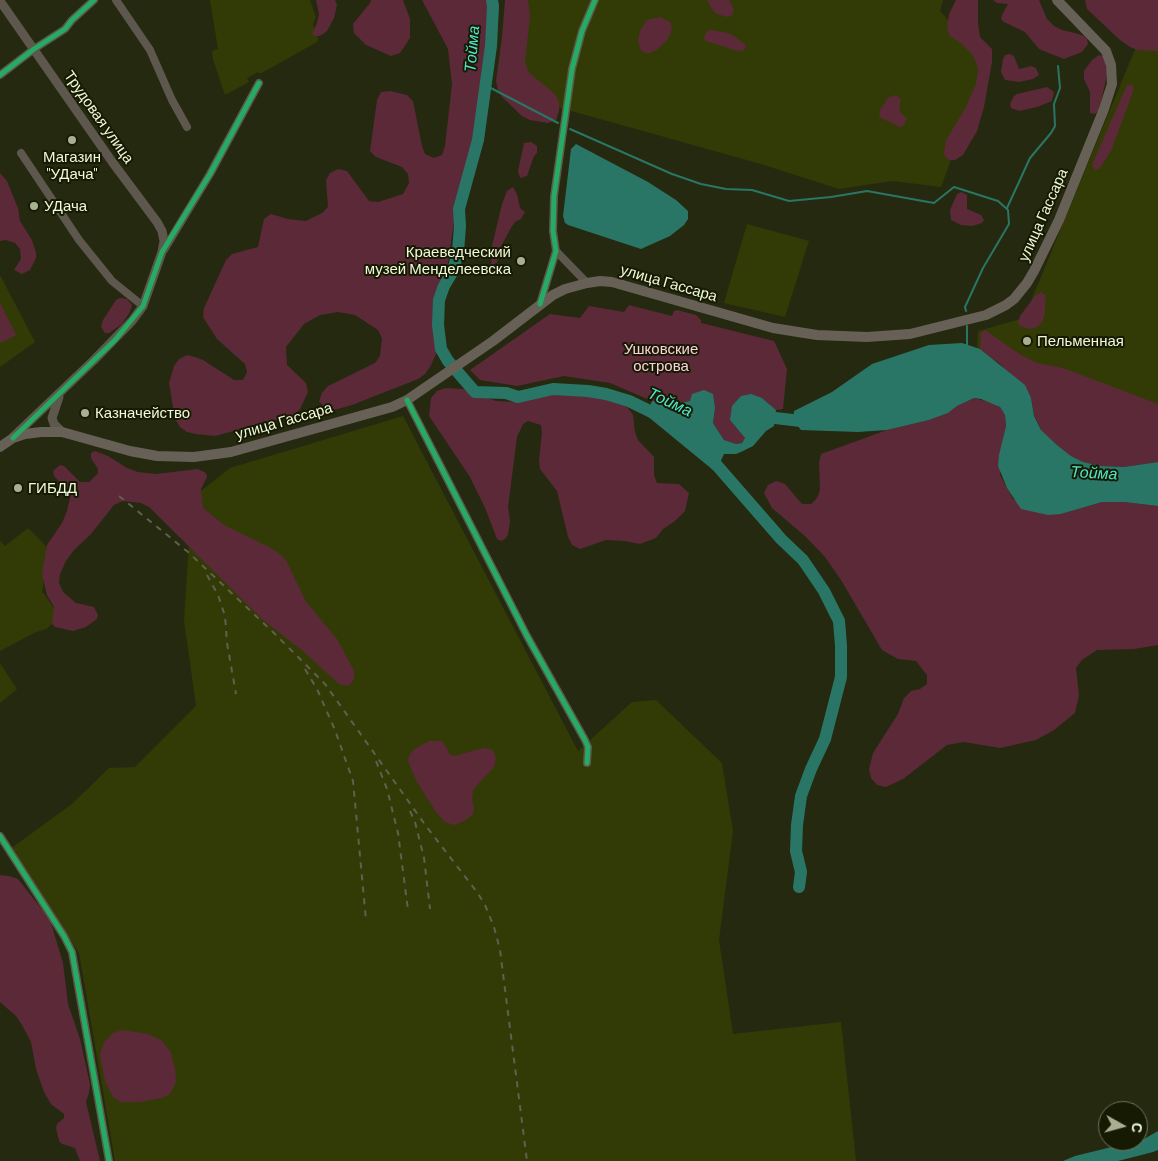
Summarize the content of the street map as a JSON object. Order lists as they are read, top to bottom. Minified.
{"streets":{"main road":["улица Гассара"],"street":["Трудовая улица"]},"water":["Тойма"],"parks":["Ушковские острова"],"places":["Магазин \"УДача\"","УДача","Краеведческий музей Менделеевска","Пельменная","Казначейство","ГИБДД"],"north":"right"}
